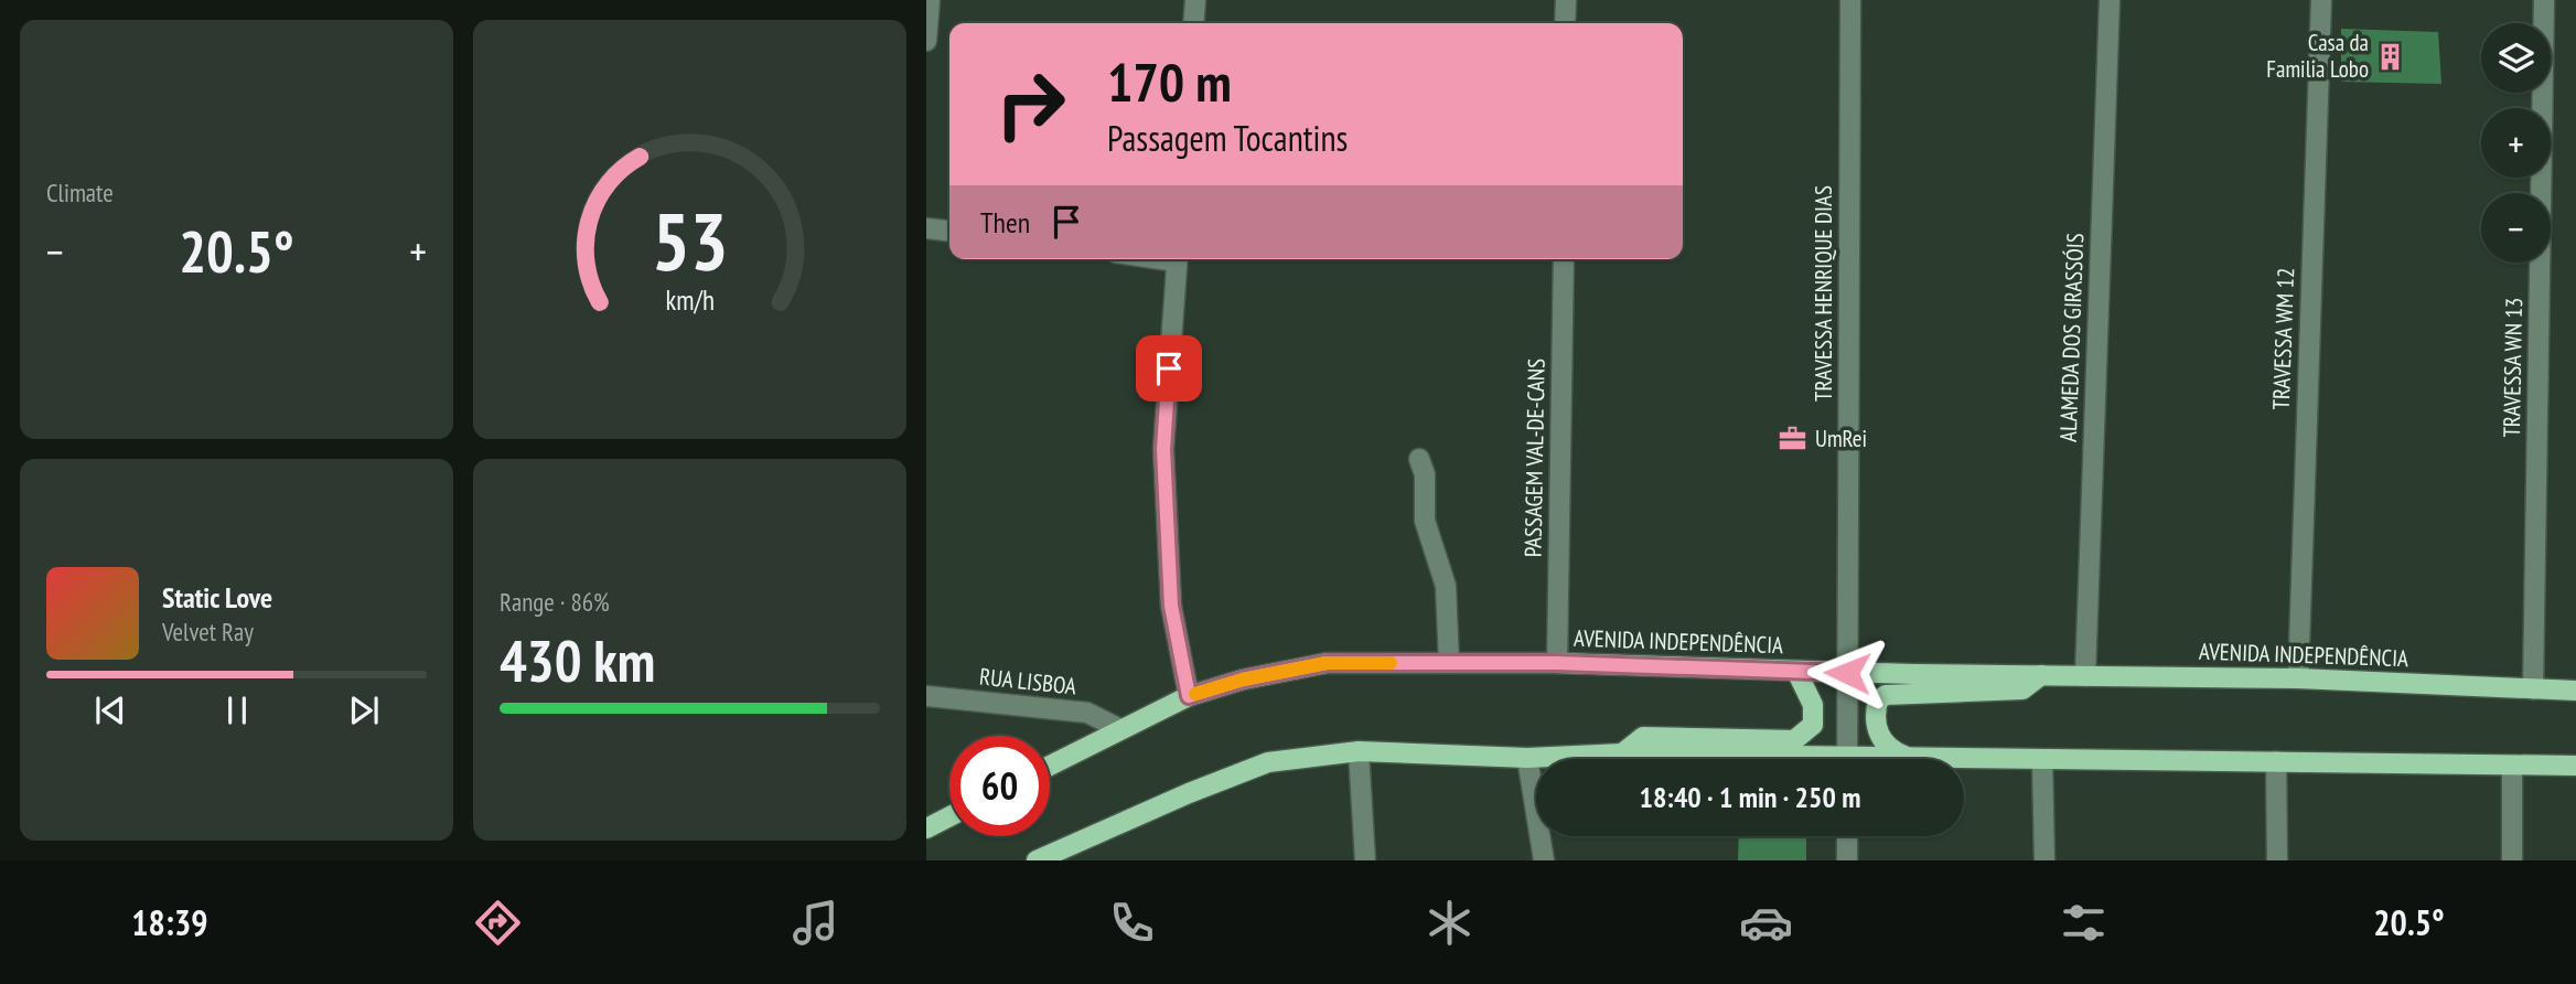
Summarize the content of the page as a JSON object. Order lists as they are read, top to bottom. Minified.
{"streets":{"main road":["AVENIDA INDEPENDÊNCIA"],"street":["TRAVESSA HENRIQUE DIAS","ALAMEDA DOS GIRASSÓIS","TRAVESSA WM 12","TRAVESSA WN 13","PASSAGEM VAL-DE-CANS","RUA LISBOA"]},"crossings":[["TRAVESSA HENRIQUE DIAS","AVENIDA INDEPENDÊNCIA"],["ALAMEDA DOS GIRASSÓIS","AVENIDA INDEPENDÊNCIA"],["TRAVESSA WM 12","AVENIDA INDEPENDÊNCIA"],["TRAVESSA WN 13","AVENIDA INDEPENDÊNCIA"],["PASSAGEM VAL-DE-CANS","AVENIDA INDEPENDÊNCIA"],["AVENIDA INDEPENDÊNCIA","RUA LISBOA"]],"places":{"building":["Casa da Familia Lobo"],"office":["UmRei"]},"page":{"tile":["Climate",["Range · 86%","430 km"]],"map_buttons":["+","−"],"turn":["170 m","Passagem Tocantins"],"then":"Then","heat":["−","20.5°","+"],"song":["Static Love","Velvet Ray"],"limit":"60","trip":"18:40 · 1 min · 250 m","tabs":["18:39","20.5°"],"gauge":["53","km/h"]}}
